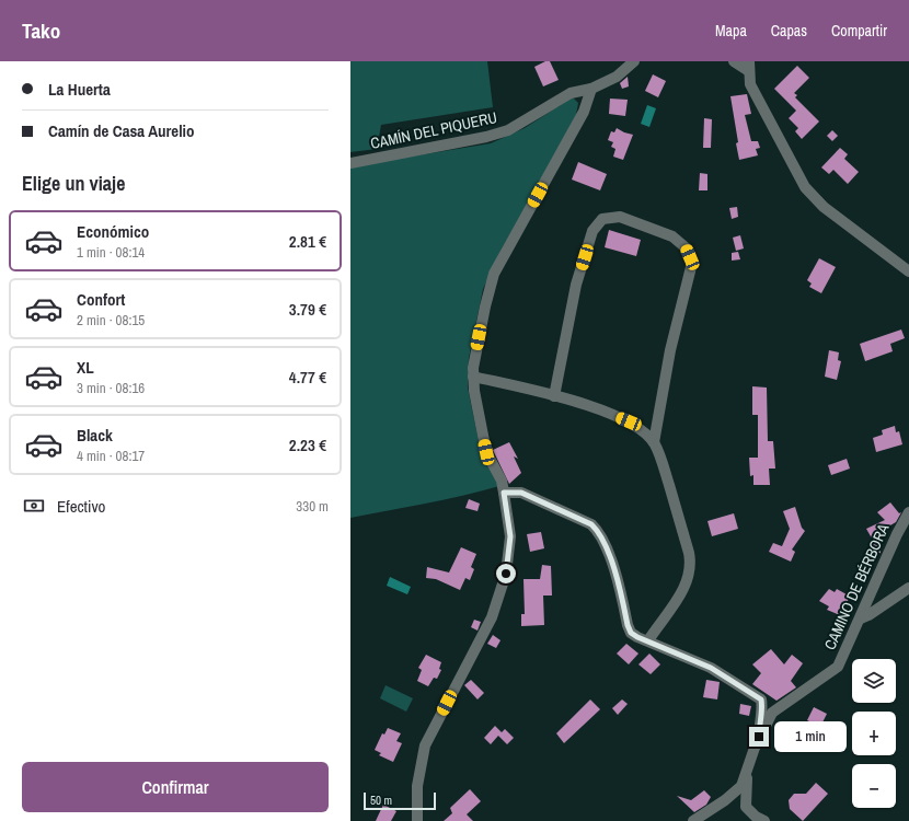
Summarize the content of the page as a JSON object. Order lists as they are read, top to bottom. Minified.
{"streets":{"street":["CAMÍN DEL PIQUERU","CAMINO DE BÉRBORA"]},"scale_bar":"50 m","page":{"header":"Tako","nav":["Mapa","Capas","Compartir"],"banner":["La Huerta","Camín de Casa Aurelio"],"heading":"Elige un viaje","list":[{"name":"Económico","note":"1 min · 08:14","value":"2.81 €"},{"name":"Confort","note":"2 min · 08:15","value":"3.79 €"},{"name":"XL","note":"3 min · 08:16","value":"4.77 €"},{"name":"Black","note":"4 min · 08:17","value":"2.23 €"}],"pay":["Efectivo","330 m"],"map_buttons":["+","−"],"bubble":"1 min","buttons":"Confirmar","scale":"50 m"}}
